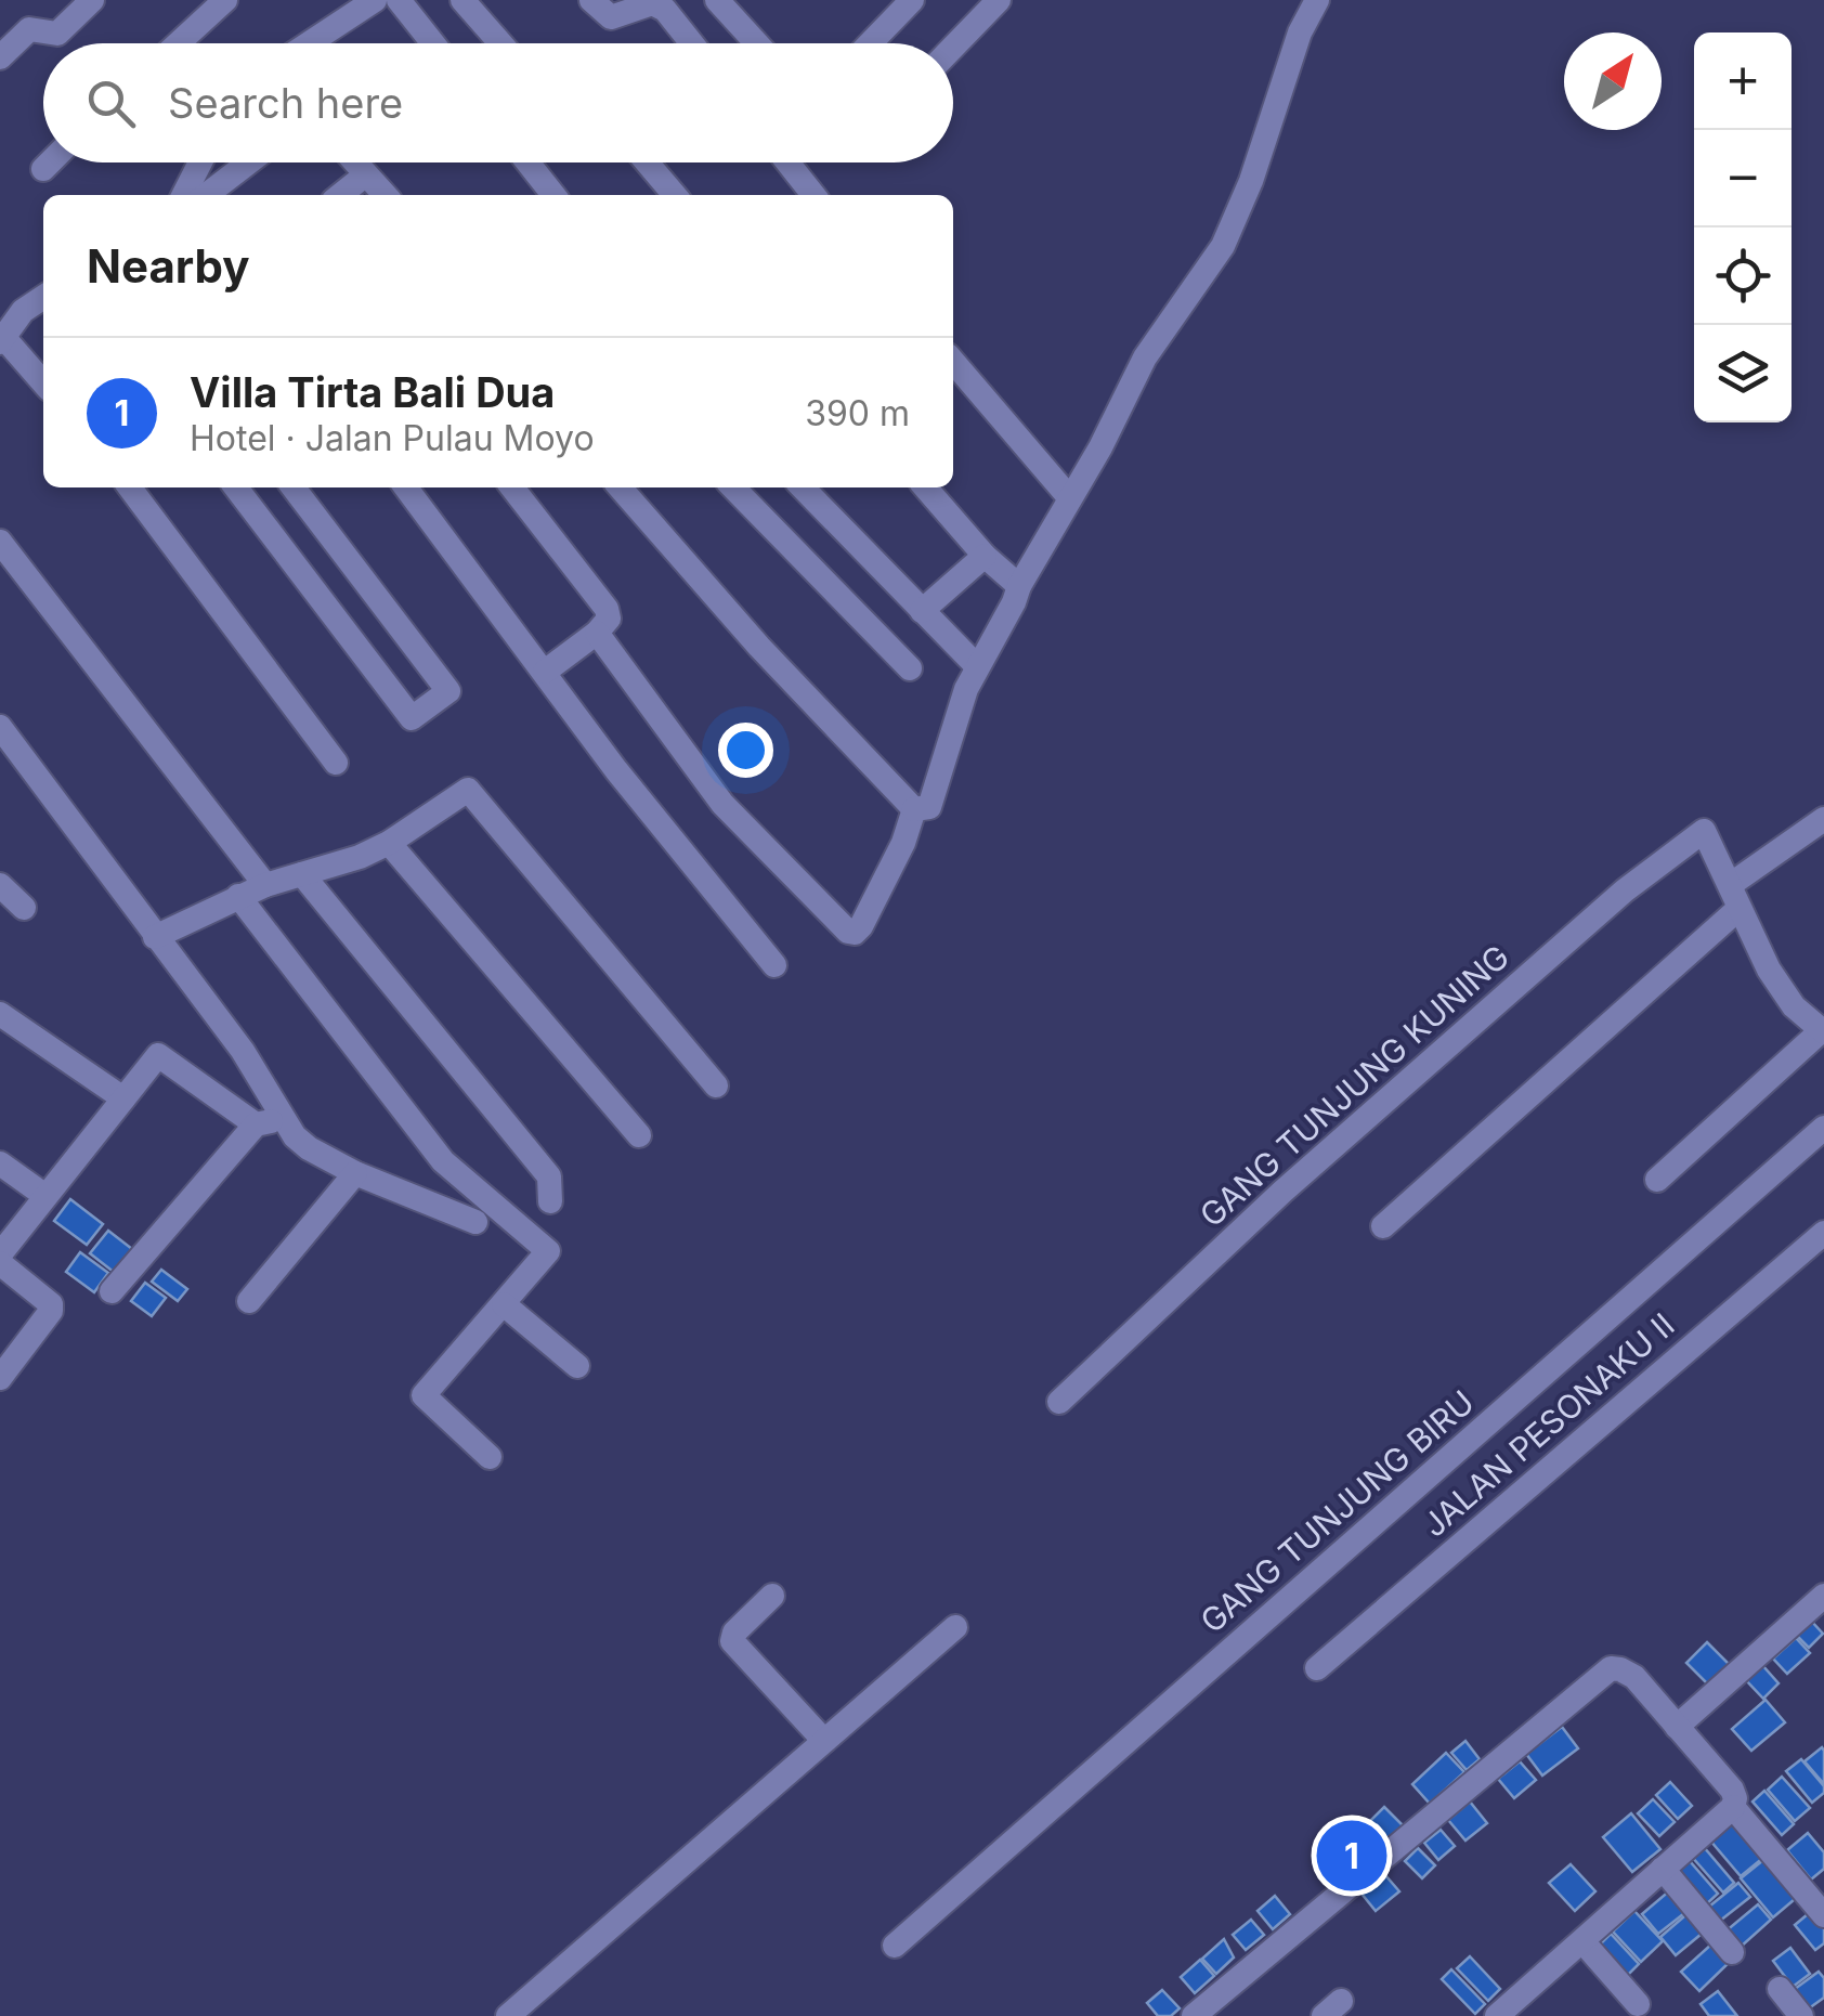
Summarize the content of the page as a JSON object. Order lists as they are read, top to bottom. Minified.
{"streets":{"street":["GANG TUNJUNG KUNING","JALAN PESONAKU II","GANG TUNJUNG BIRU"]},"north":"top right","page":{"map_buttons":["+","−"],"search":"Search here","heading":"Nearby","list":[{"mark":"1","name":"Villa Tirta Bali Dua","note":"Hotel · Jalan Pulau Moyo","value":"390 m"}],"pins":"1"}}
